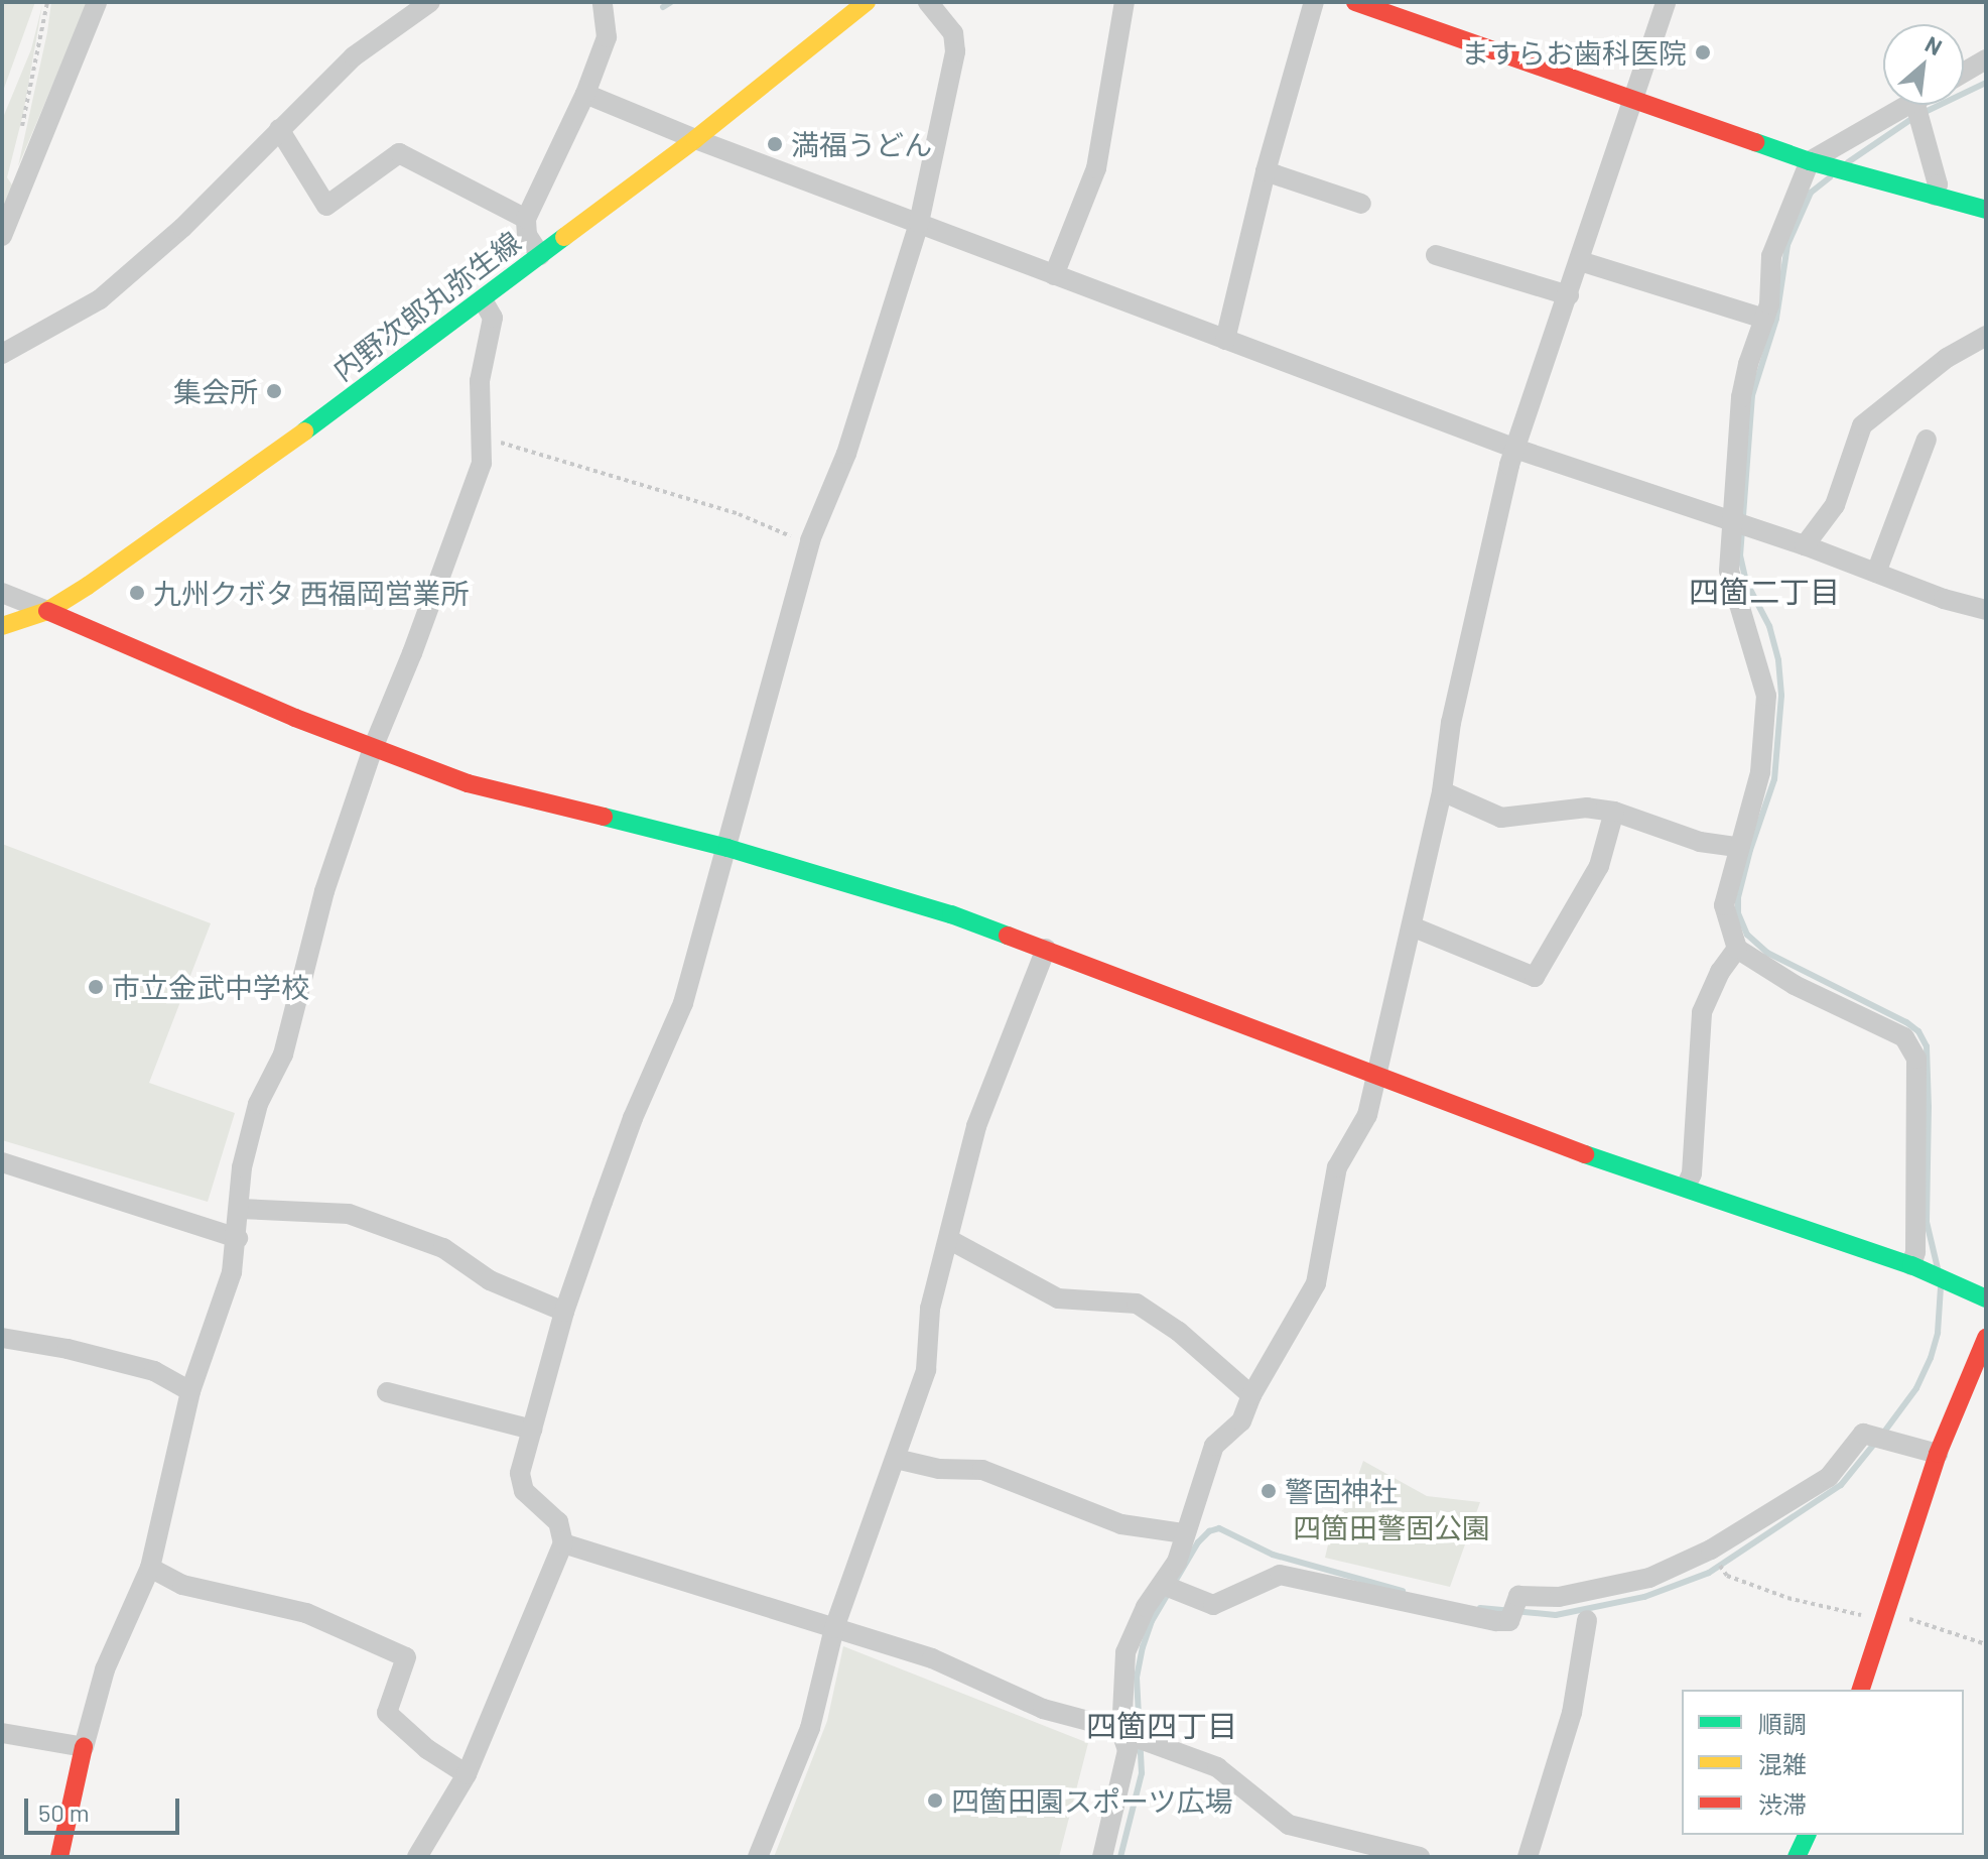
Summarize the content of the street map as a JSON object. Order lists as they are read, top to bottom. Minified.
{"streets":{"street":["内野次郎丸弥生線"]},"districts":["四箇二丁目","四箇四丁目"],"parks":["四箇田警固公園"],"places":["ますらお歯科医院","満福うどん","集会所","九州クボタ 西福岡営業所","市立金武中学校","警固神社","四箇田園スポーツ広場"],"legend":["順調","混雑","渋滞"],"scale_bar":"50 m","north":"top right"}
